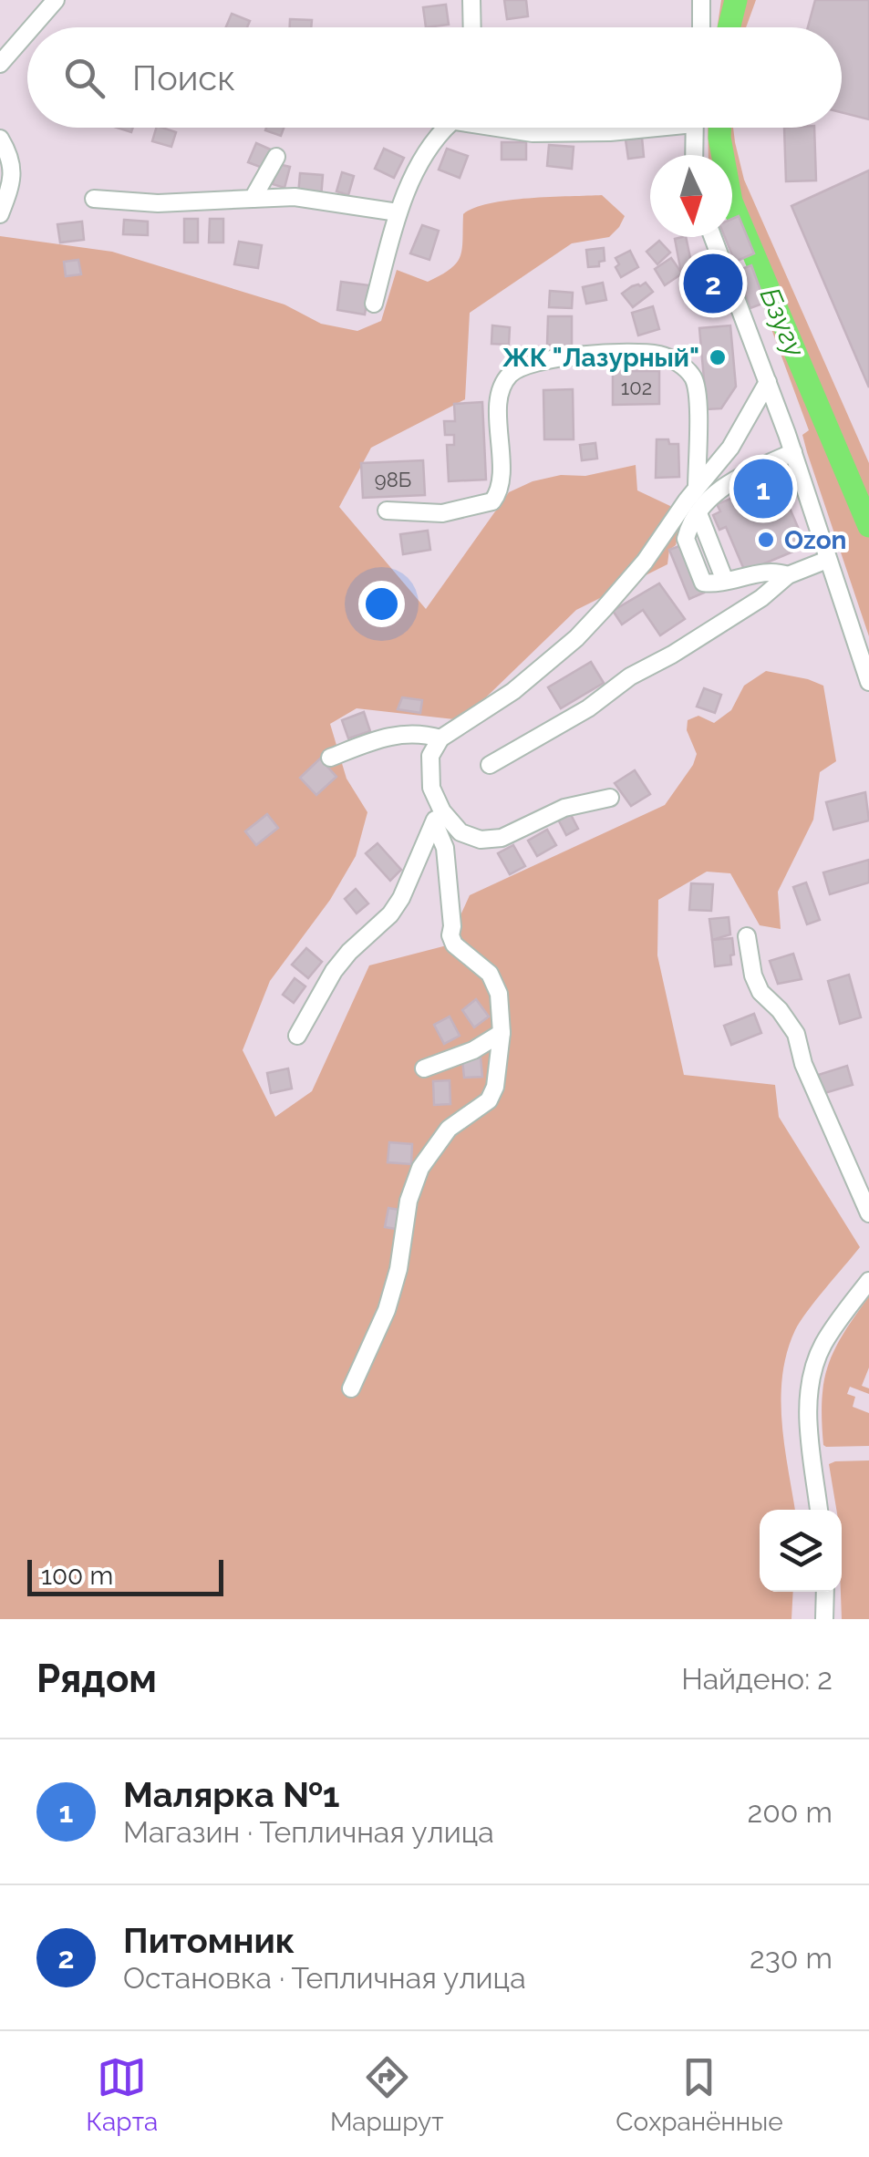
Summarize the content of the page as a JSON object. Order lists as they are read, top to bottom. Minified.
{"water":["Бзугу"],"places":["ЖК \"Лазурный\"","Ozon"],"house_numbers":["102","98Б"],"scale_bar":"100 m","north":"bottom","page":{"search":"Поиск","pins":["2","1"],"scale":"100 m","heading":["Рядом","Найдено: 2"],"list":[{"mark":"1","name":"Малярка №1","note":"Магазин · Тепличная улица","value":"200 m"},{"mark":"2","name":"Питомник","note":"Остановка · Тепличная улица","value":"230 m"}],"nav":["Карта","Маршрут","Сохранённые"]}}
